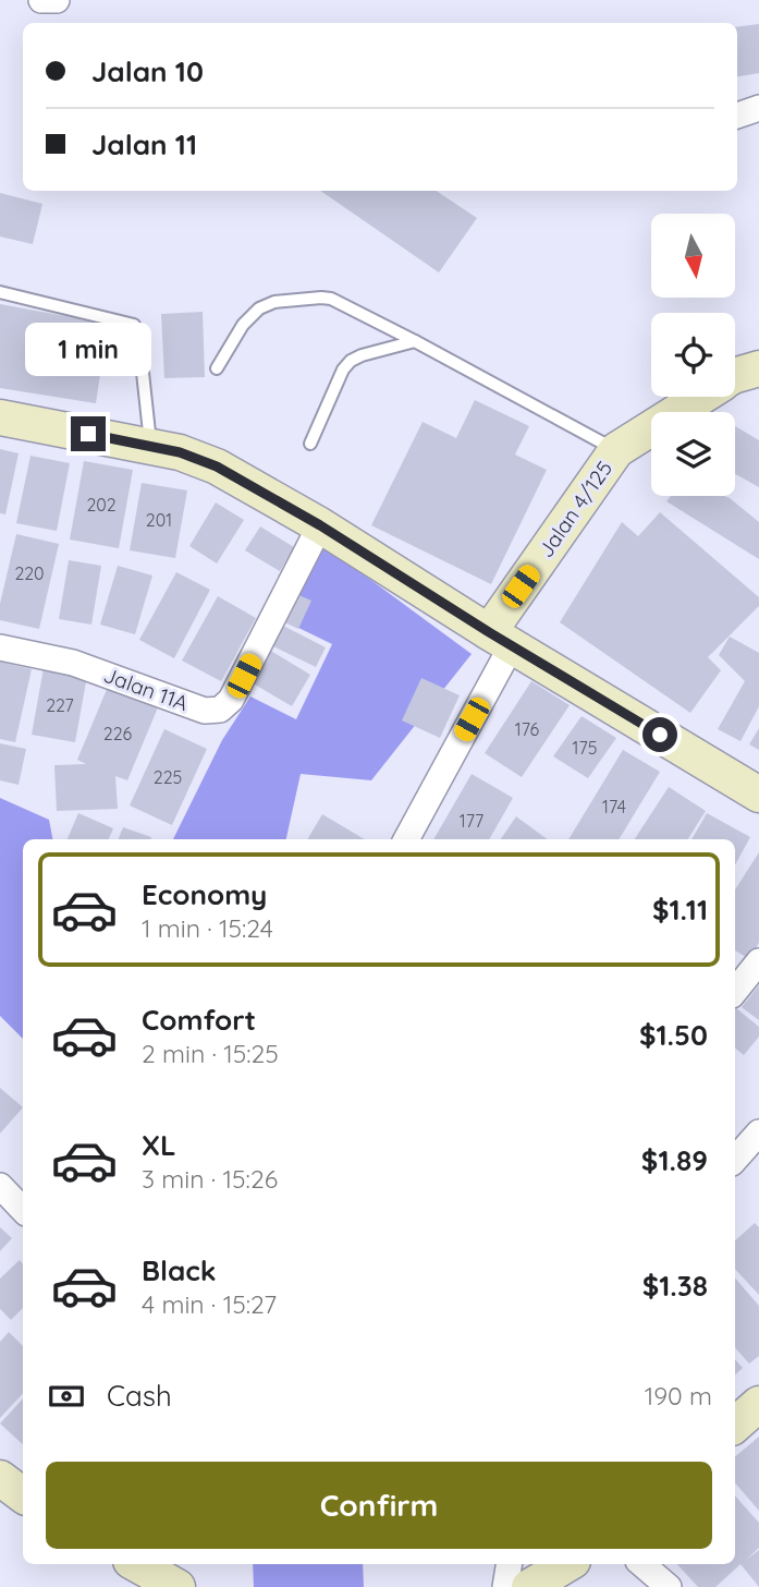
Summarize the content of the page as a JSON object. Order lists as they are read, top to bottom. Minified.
{"streets":{"street":["Jalan 4/125","Jalan 11A"]},"house_numbers":["202","201","220","227","176","226","175","225","174","177"],"north":"bottom","page":{"banner":["Jalan 10","Jalan 11"],"bubble":"1 min","list":[{"name":"Economy","note":"1 min · 15:24","value":"$1.11"},{"name":"Comfort","note":"2 min · 15:25","value":"$1.50"},{"name":"XL","note":"3 min · 15:26","value":"$1.89"},{"name":"Black","note":"4 min · 15:27","value":"$1.38"}],"pay":["Cash","190 m"],"buttons":"Confirm"}}
